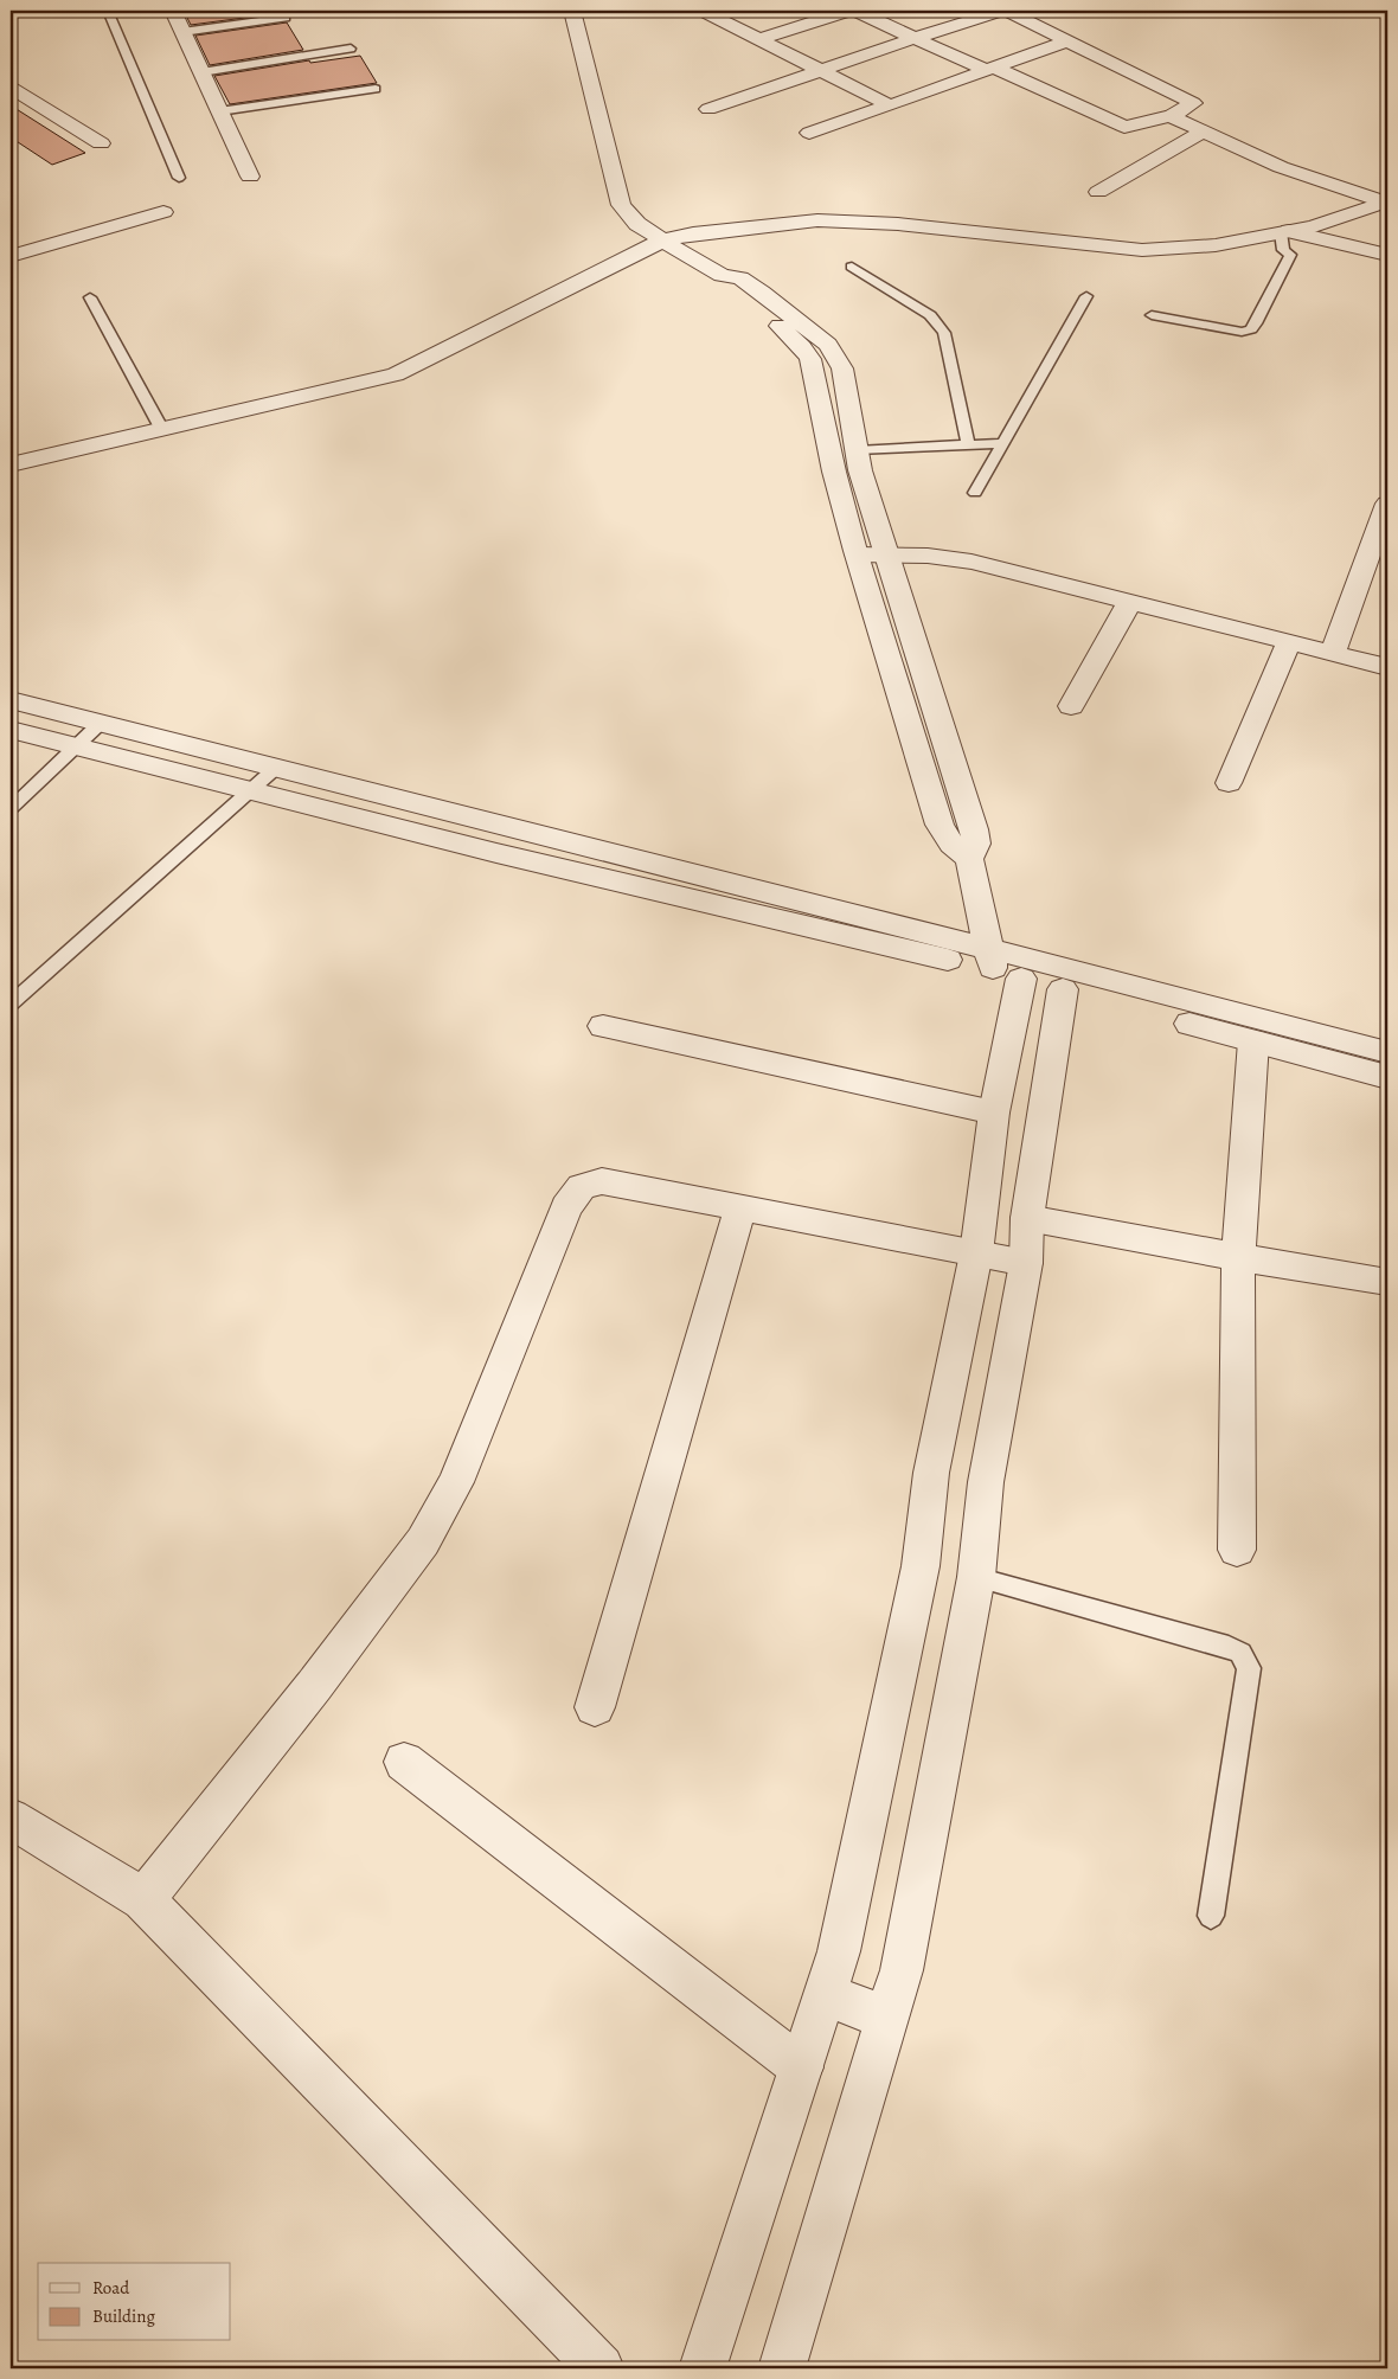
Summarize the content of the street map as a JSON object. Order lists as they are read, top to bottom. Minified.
{"legend":["Road","Building"]}
